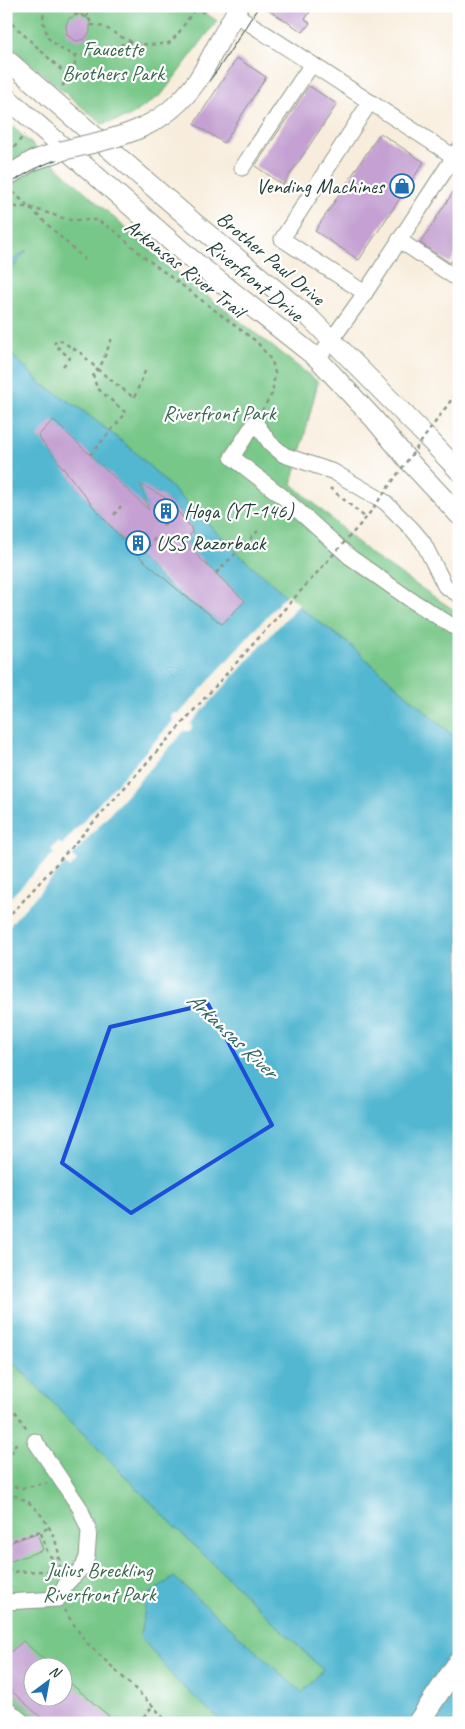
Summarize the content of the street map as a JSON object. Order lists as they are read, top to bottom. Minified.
{"streets":{"main road":["Brother Paul Drive","Riverfront Drive"],"path":["Arkansas River Trail"]},"water":["Arkansas River"],"parks":["Faucette Brothers Park","Riverfront Park","Julius Breckling Riverfront Park"],"places":{"shop":["Vending Machines"],"building":["Hoga (YT-146)","USS Razorback"]},"north":"top right"}
